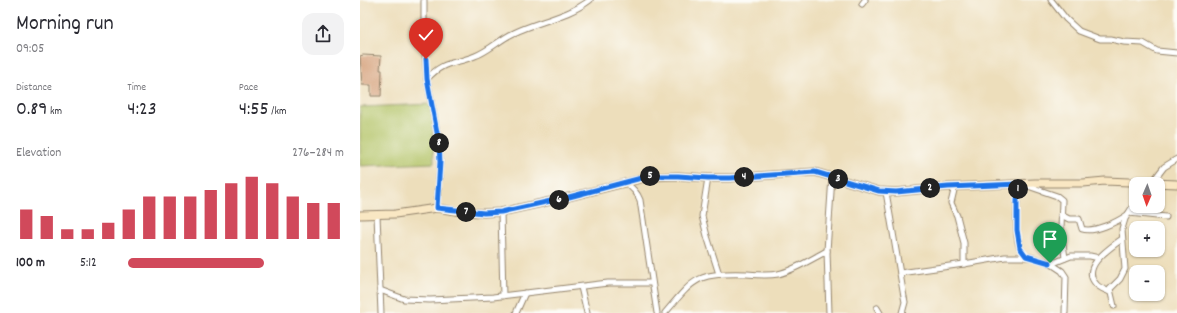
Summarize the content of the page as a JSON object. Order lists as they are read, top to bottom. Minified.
{"north":"bottom","page":{"heading":["Morning run","09:05"],"stats":[["Distance","0.89 km"],["Time","4:23"],["Pace","4:55 /km"]],"pins":["8","5","4","3","2","1","6","7"],"chart":["Elevation","276–284 m"],"map_buttons":["+","−"],"list":[{"name":"100 m","note":"5:12"}]}}
